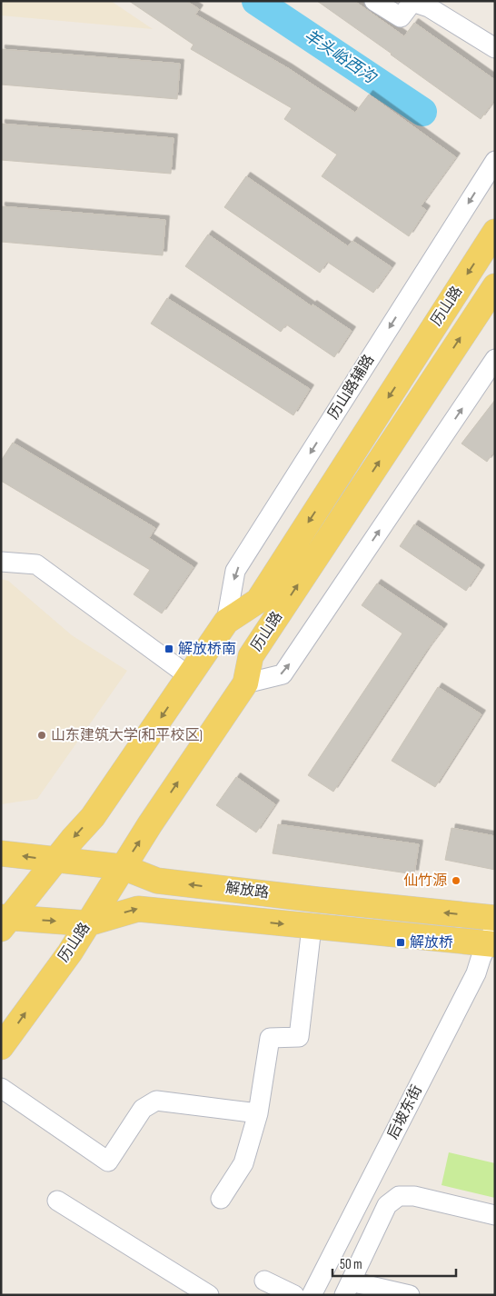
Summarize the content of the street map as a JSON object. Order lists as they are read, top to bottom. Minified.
{"streets":{"main road":["历山路","解放路"],"street":["历山路辅路","后坡东街"]},"crossings":[["历山路","历山路辅路"],["历山路","解放路"],["解放路","后坡东街"]],"water":["羊头峪西沟"],"places":{"transit":["解放桥南","解放桥"],"other":["山东建筑大学(和平校区)","仙竹源"]},"scale_bar":"50 m"}
